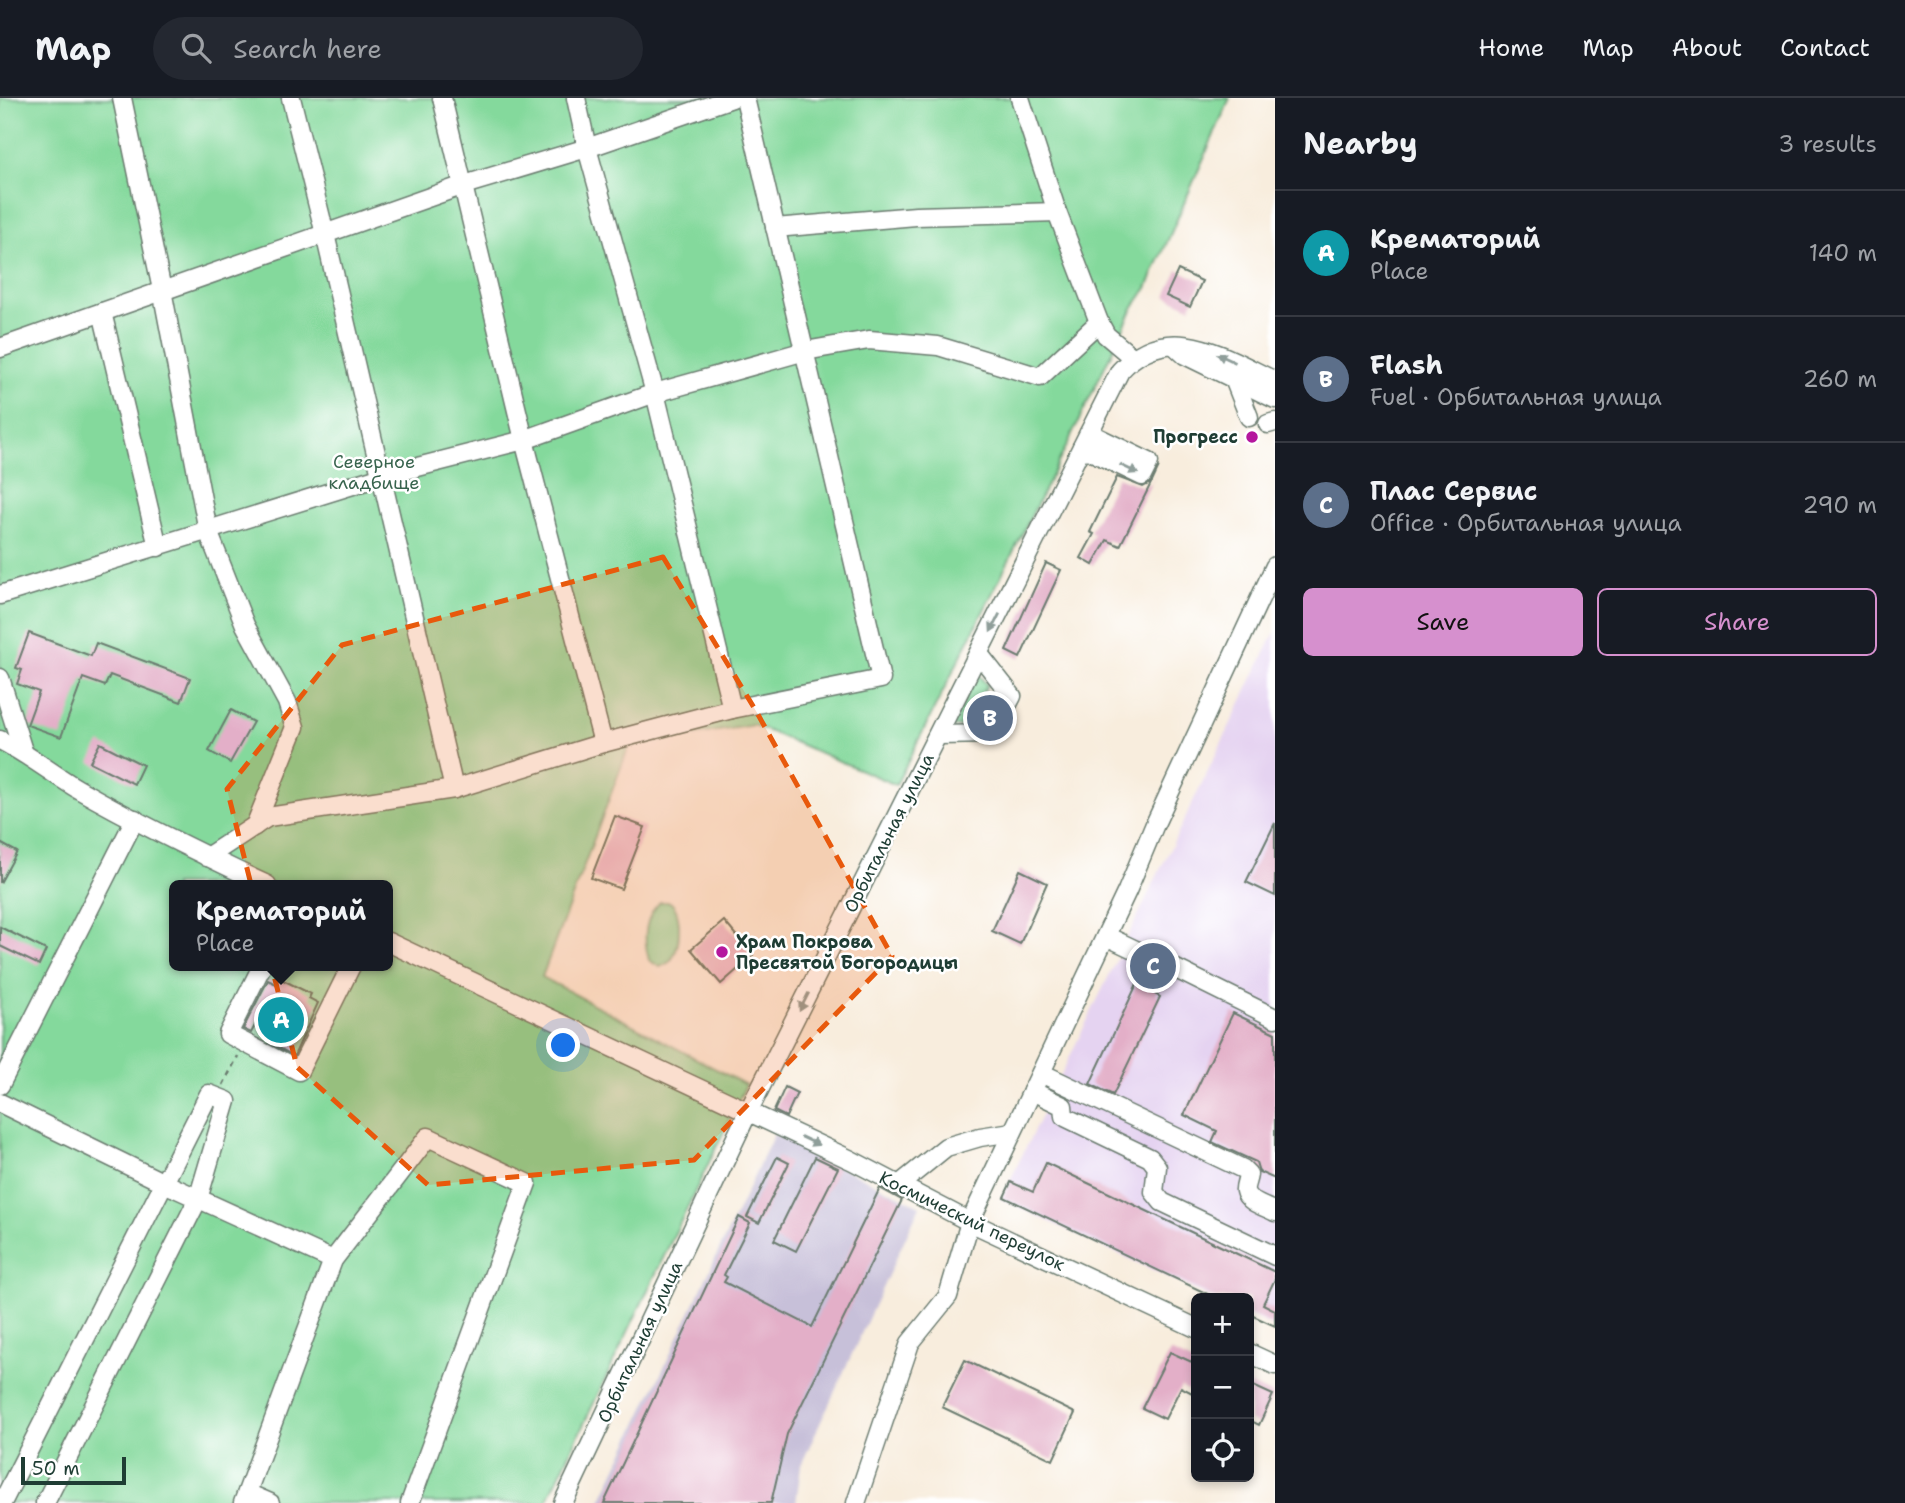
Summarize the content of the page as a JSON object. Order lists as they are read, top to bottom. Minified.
{"streets":{"street":["Орбитальная улица","Космический переулок"]},"crossings":[["Орбитальная улица","Космический переулок"]],"one_way":["Орбитальная улица"],"parks":["Северное кладбище"],"places":["Прогресс","Храм Покрова Пресвятой Богородицы"],"scale_bar":"50 m","page":{"header":"Map","search":"Search here","nav":["Home","Map","About","Contact"],"heading":["Nearby","3 results"],"list":[{"mark":"A","name":"Крематорий","note":"Place","value":"140 m"},{"mark":"B","name":"Flash","note":"Fuel · Орбитальная улица","value":"260 m"},{"mark":"C","name":"Плас Сервис","note":"Office · Орбитальная улица","value":"290 m"}],"buttons":["Save","Share"],"pins":["B","C","A"],"popup":["Крематорий","Place"],"map_buttons":["+","−"],"scale":"50 m"}}
